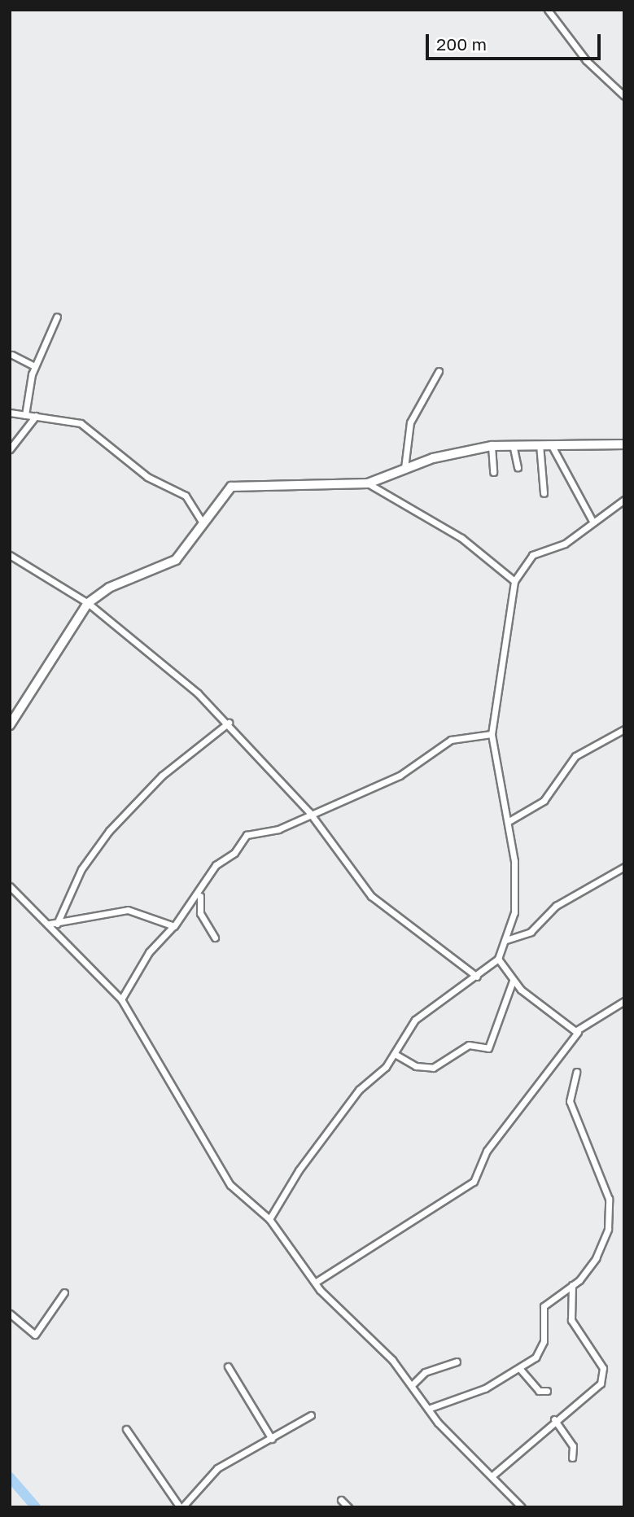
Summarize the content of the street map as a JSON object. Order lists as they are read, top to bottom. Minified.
{"scale_bar":"200 m"}
